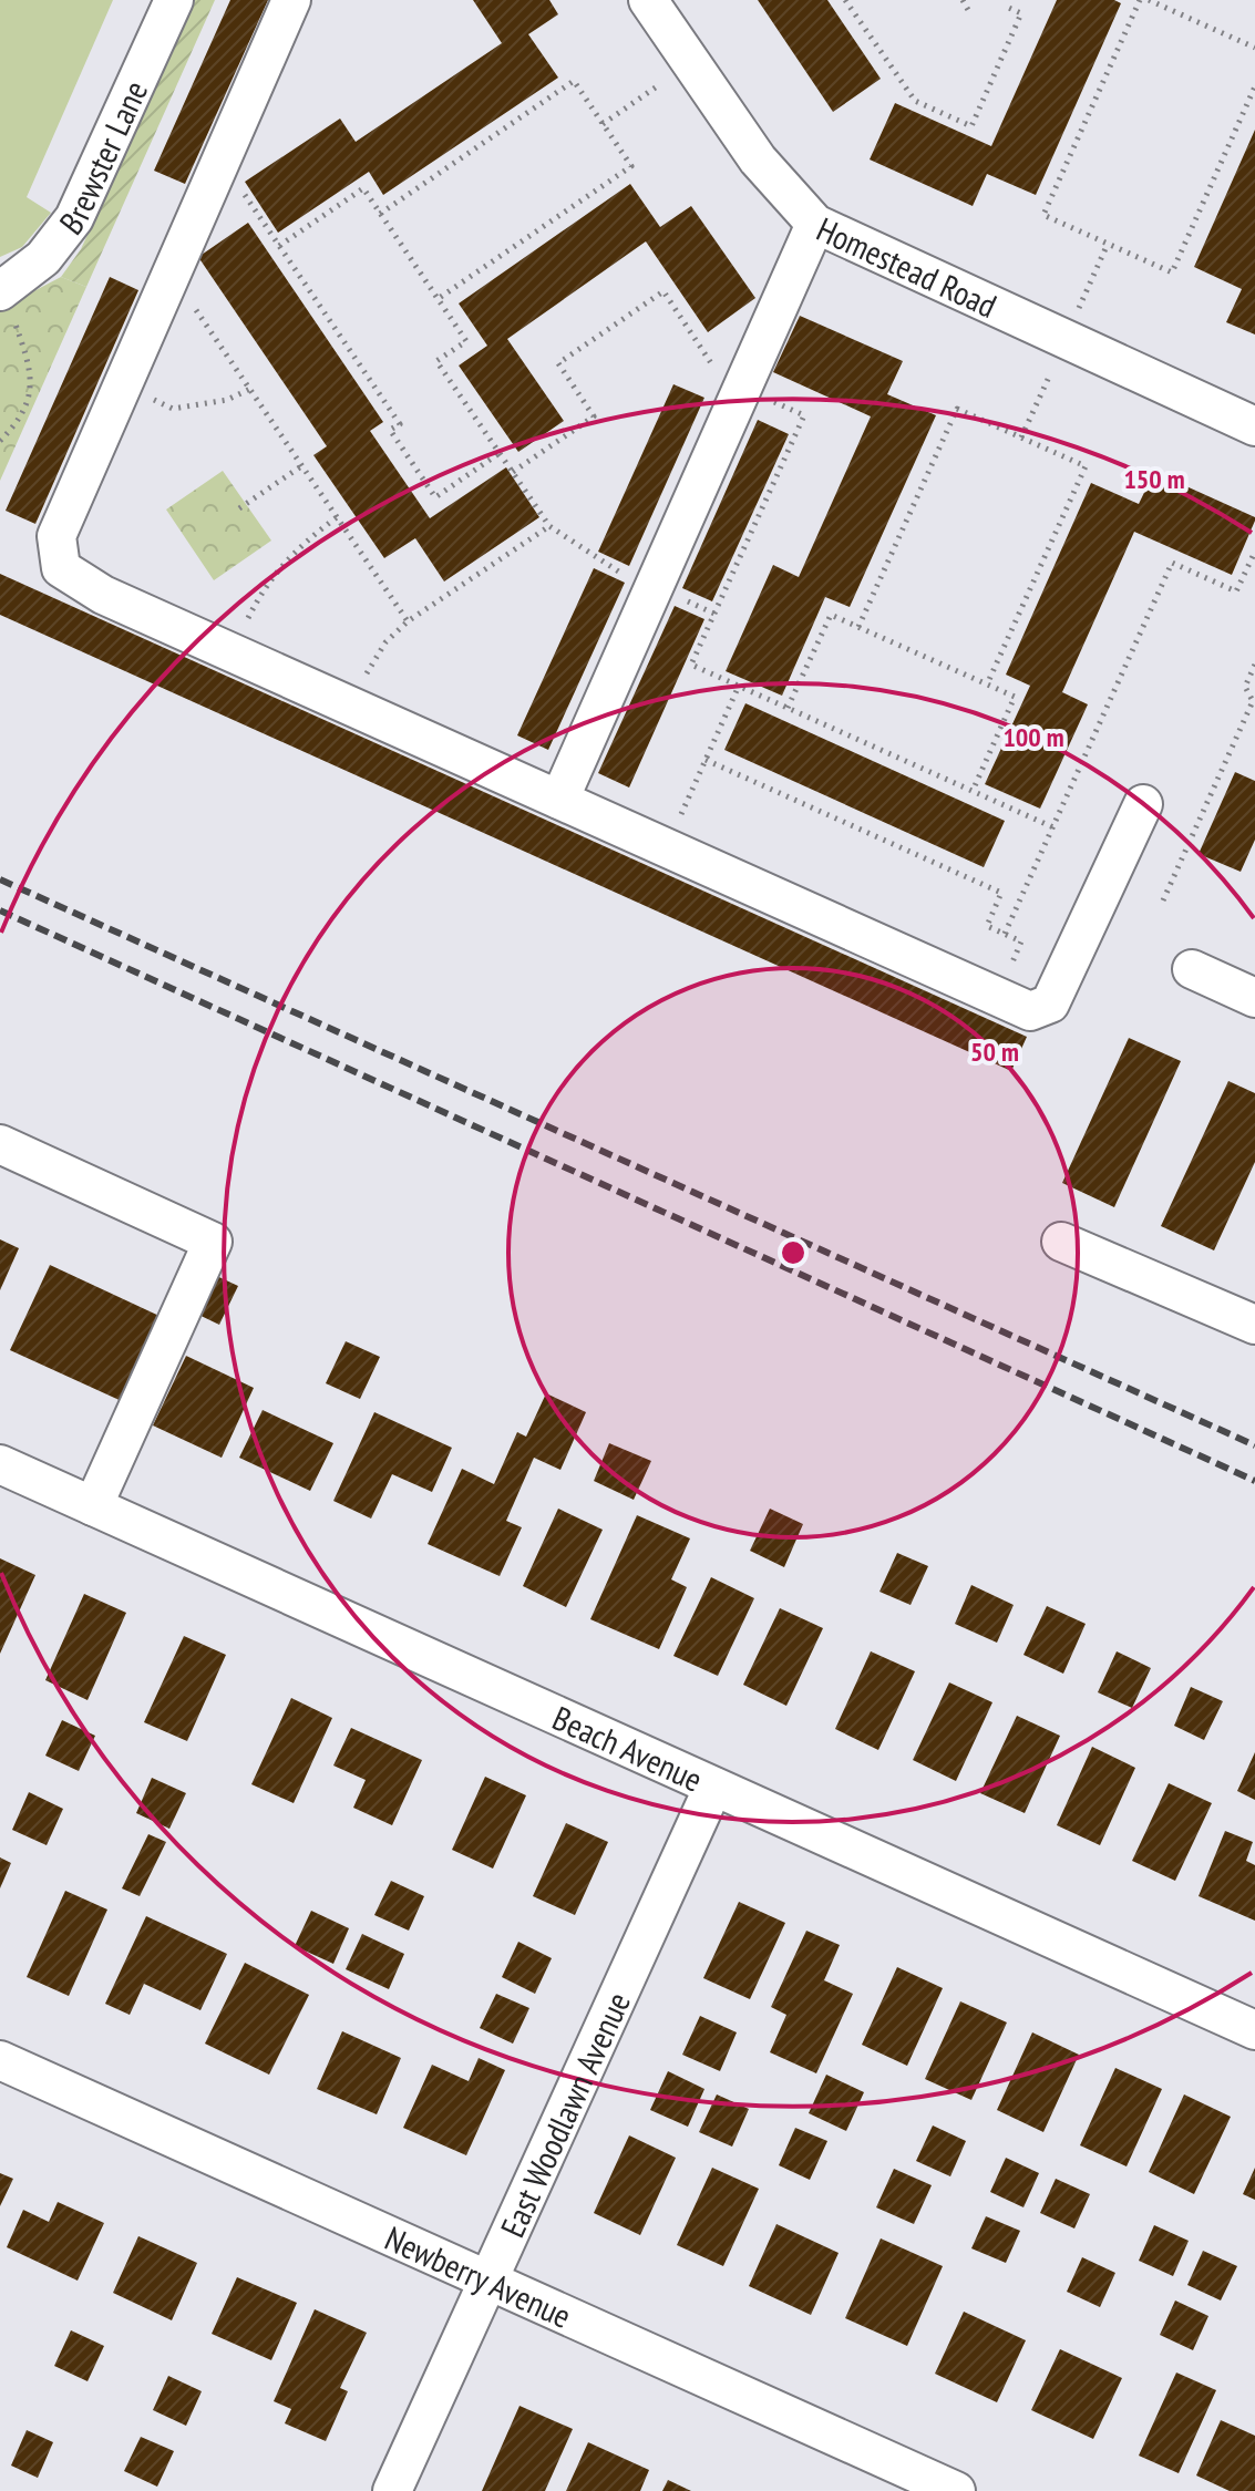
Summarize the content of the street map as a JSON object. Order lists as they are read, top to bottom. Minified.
{"streets":{"street":["Brewster Lane","Homestead Road","Beach Avenue","East Woodlawn Avenue","Newberry Avenue"]},"crossings":[["Beach Avenue","East Woodlawn Avenue"],["East Woodlawn Avenue","Newberry Avenue"]],"rings":["150 m","100 m","50 m"]}
